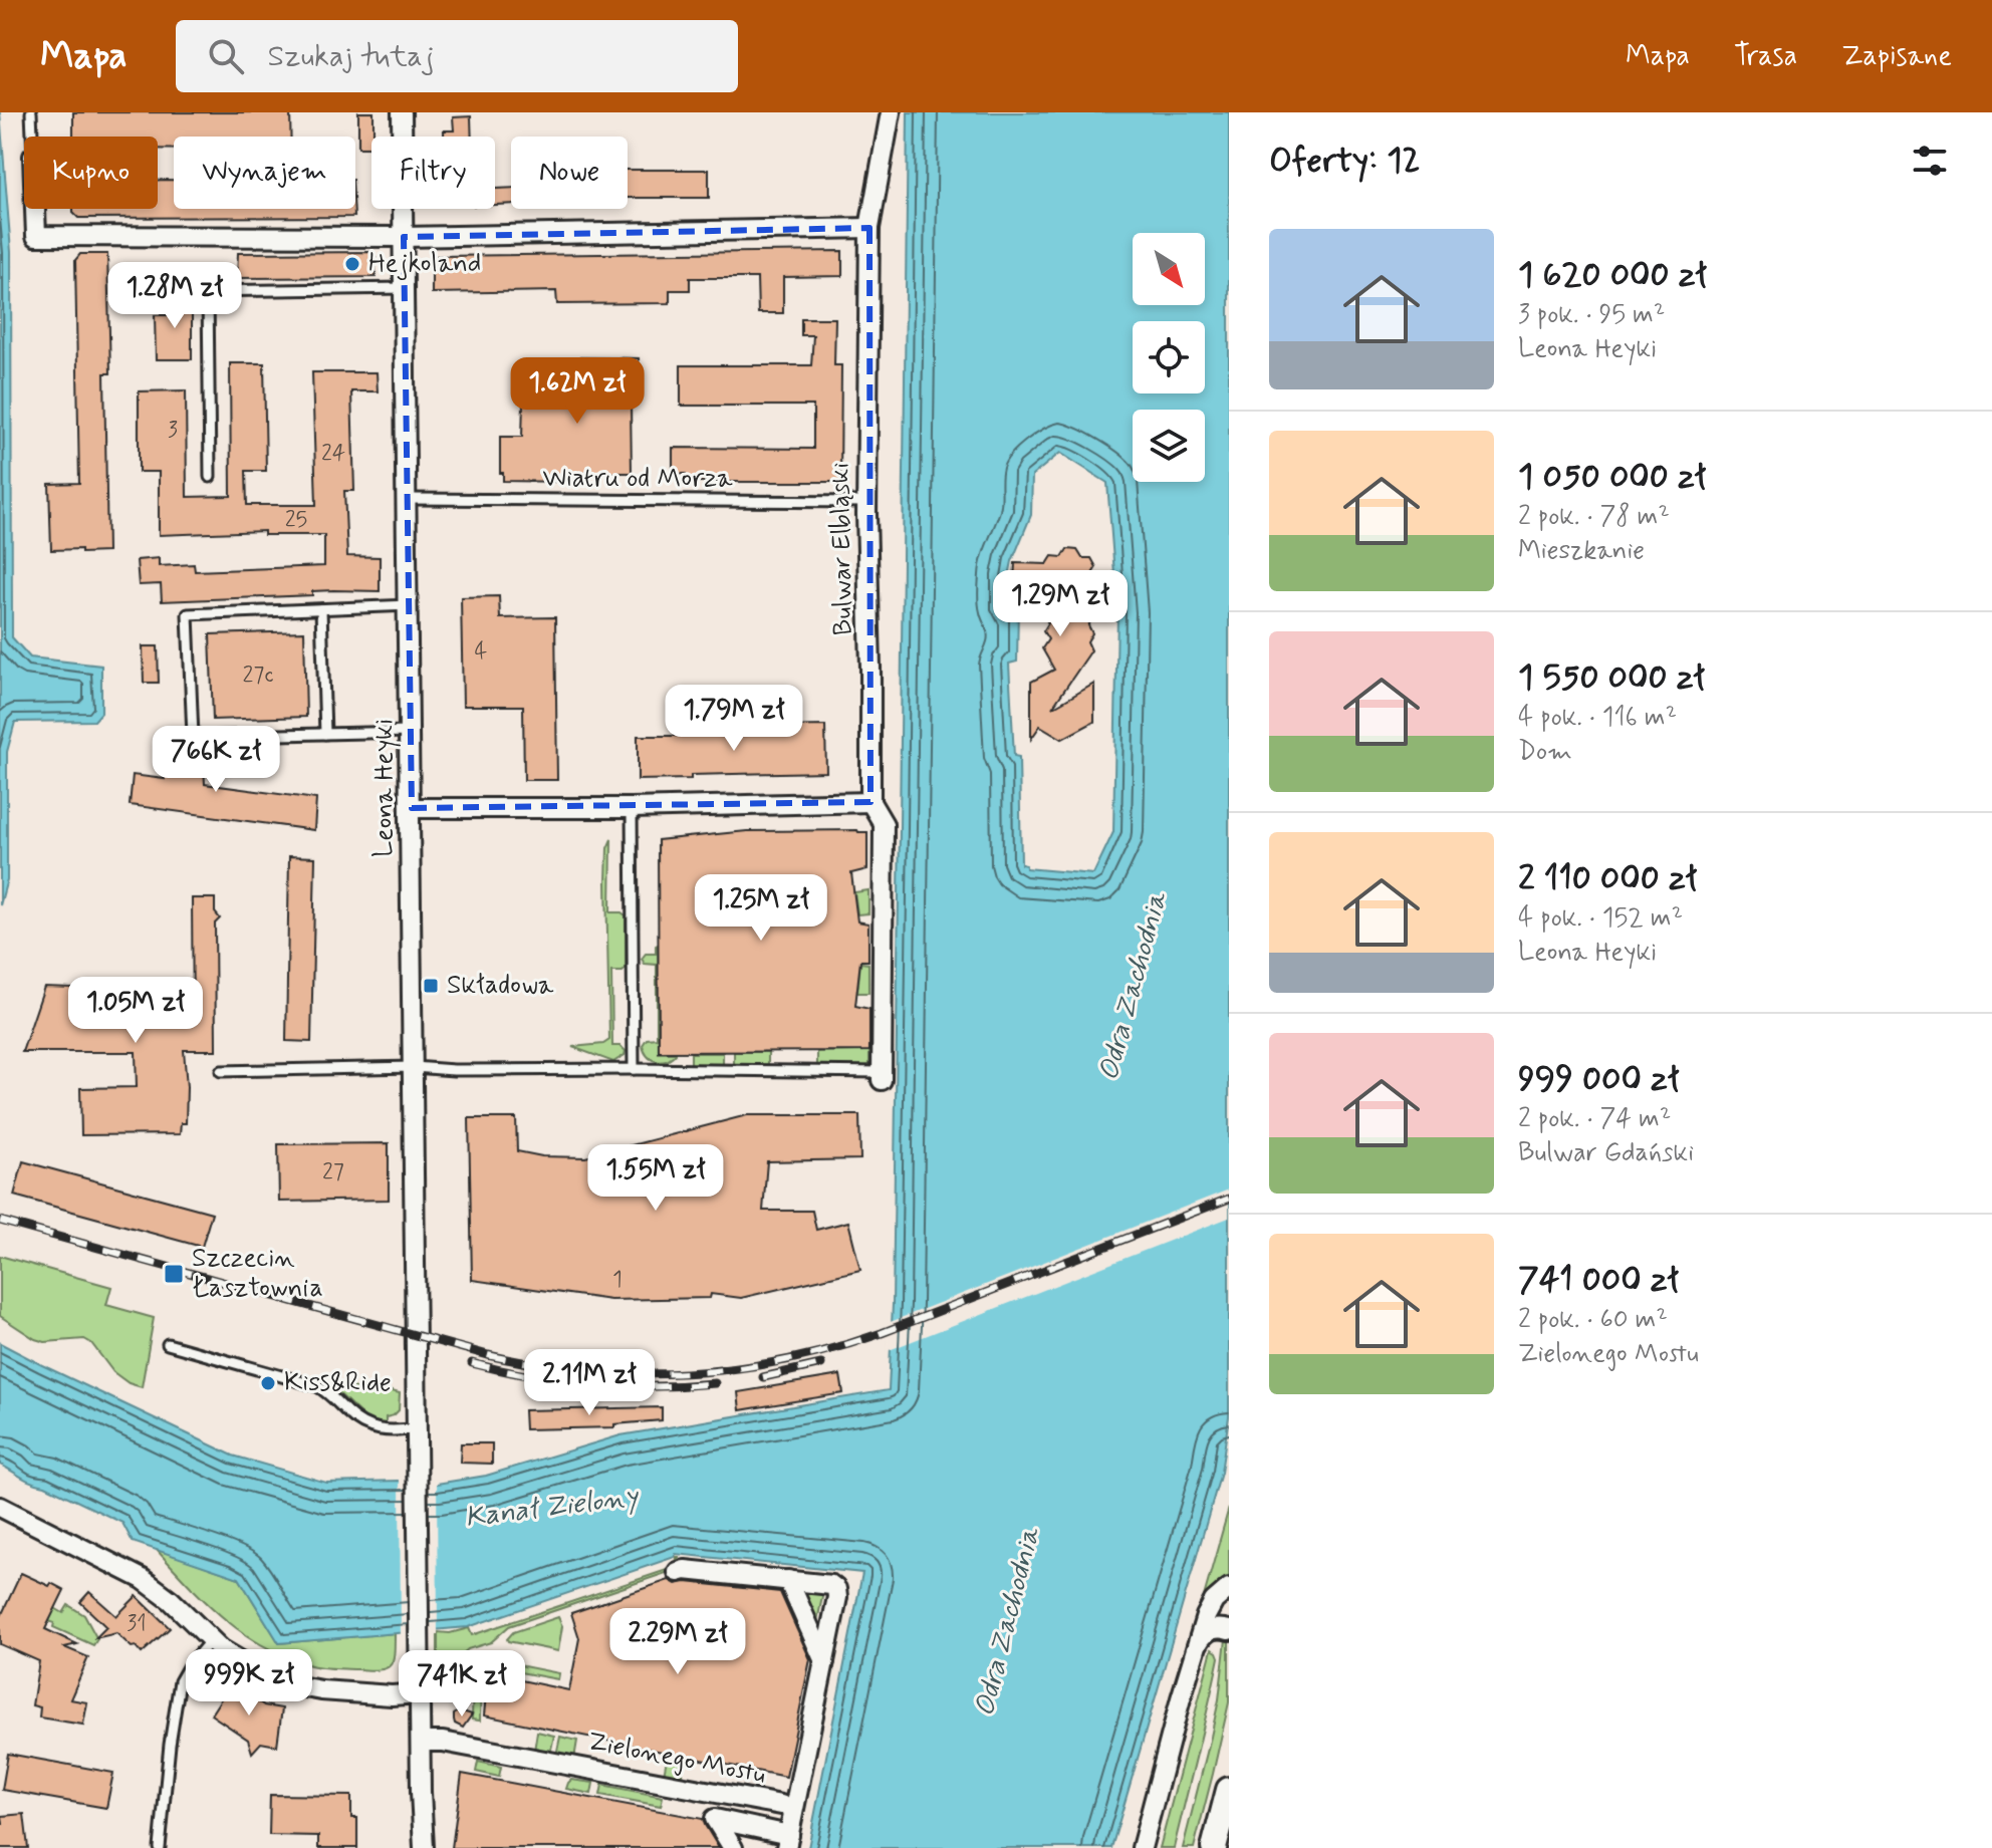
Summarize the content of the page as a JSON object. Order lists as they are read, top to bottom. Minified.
{"streets":{"street":["Bulwar Elbląski","Leona Heyki","Zielonego Mostu"],"lane":["Wiatru od Morza"]},"crossings":[["Wiatru od Morza","Bulwar Elbląski"],["Wiatru od Morza","Leona Heyki"],["Leona Heyki","Zielonego Mostu"]],"water":["Odra Zachodnia","Kanał Zielony"],"places":{"other":["Hejkoland","Kiss&Ride"],"transit":["Składowa","Szczecin Łasztownia"]},"house_numbers":["3","24","25","4","27c","27","1","31"],"north":"bottom right","page":{"header":"Mapa","search":"Szukaj tutaj","nav":["Mapa","Trasa","Zapisane"],"heading":"Oferty: 12","chip":["Kupno","Wynajem","Filtry","Nowe"],"list":[{"name":"1 620 000 zł","note":"3 pok. · 95 m² · Leona Heyki"},{"name":"1 050 000 zł","note":"2 pok. · 78 m² · Mieszkanie"},{"name":"1 550 000 zł","note":"4 pok. · 116 m² · Dom"},{"name":"2 110 000 zł","note":"4 pok. · 152 m² · Leona Heyki"},{"name":"999 000 zł","note":"2 pok. · 74 m² · Bulwar Gdański"},{"name":"741 000 zł","note":"2 pok. · 60 m² · Zielonego Mostu"}],"price":["1.28M zł","1.62M zł","1.29M zł","1.79M zł","766K zł","1.25M zł","1.05M zł","1.55M zł","2.11M zł","2.29M zł","999K zł","741K zł"]}}
